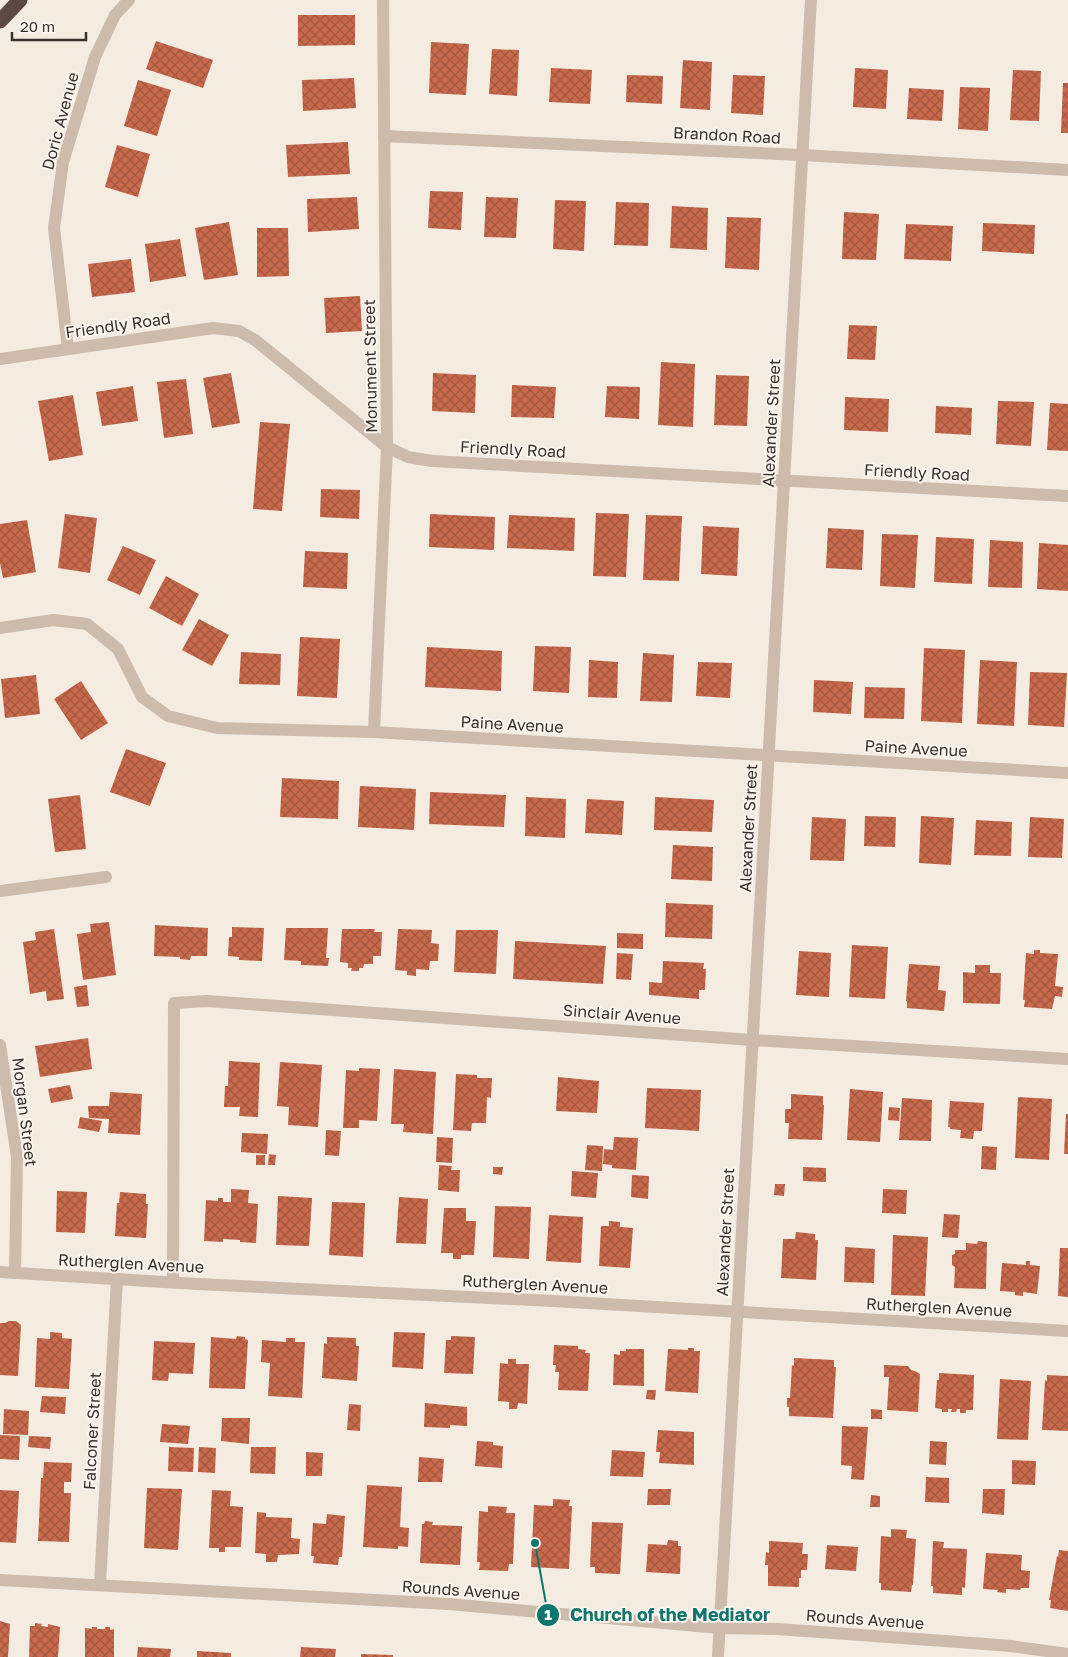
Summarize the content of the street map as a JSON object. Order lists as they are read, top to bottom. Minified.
{"streets":{"street":["Doric Avenue","Brandon Road","Friendly Road","Monument Street","Alexander Street","Paine Avenue","Sinclair Avenue","Morgan Street","Rutherglen Avenue","Falconer Street","Rounds Avenue"]},"crossings":[["Doric Avenue","Friendly Road"],["Brandon Road","Monument Street"],["Brandon Road","Alexander Street"],["Friendly Road","Monument Street"],["Friendly Road","Alexander Street"],["Monument Street","Paine Avenue"],["Alexander Street","Paine Avenue"],["Alexander Street","Sinclair Avenue"],["Alexander Street","Rutherglen Avenue"],["Alexander Street","Rounds Avenue"],["Sinclair Avenue","Rutherglen Avenue"],["Morgan Street","Rutherglen Avenue"],["Rutherglen Avenue","Falconer Street"],["Falconer Street","Rounds Avenue"]],"places":["Church of the Mediator"],"scale_bar":"20 m"}
